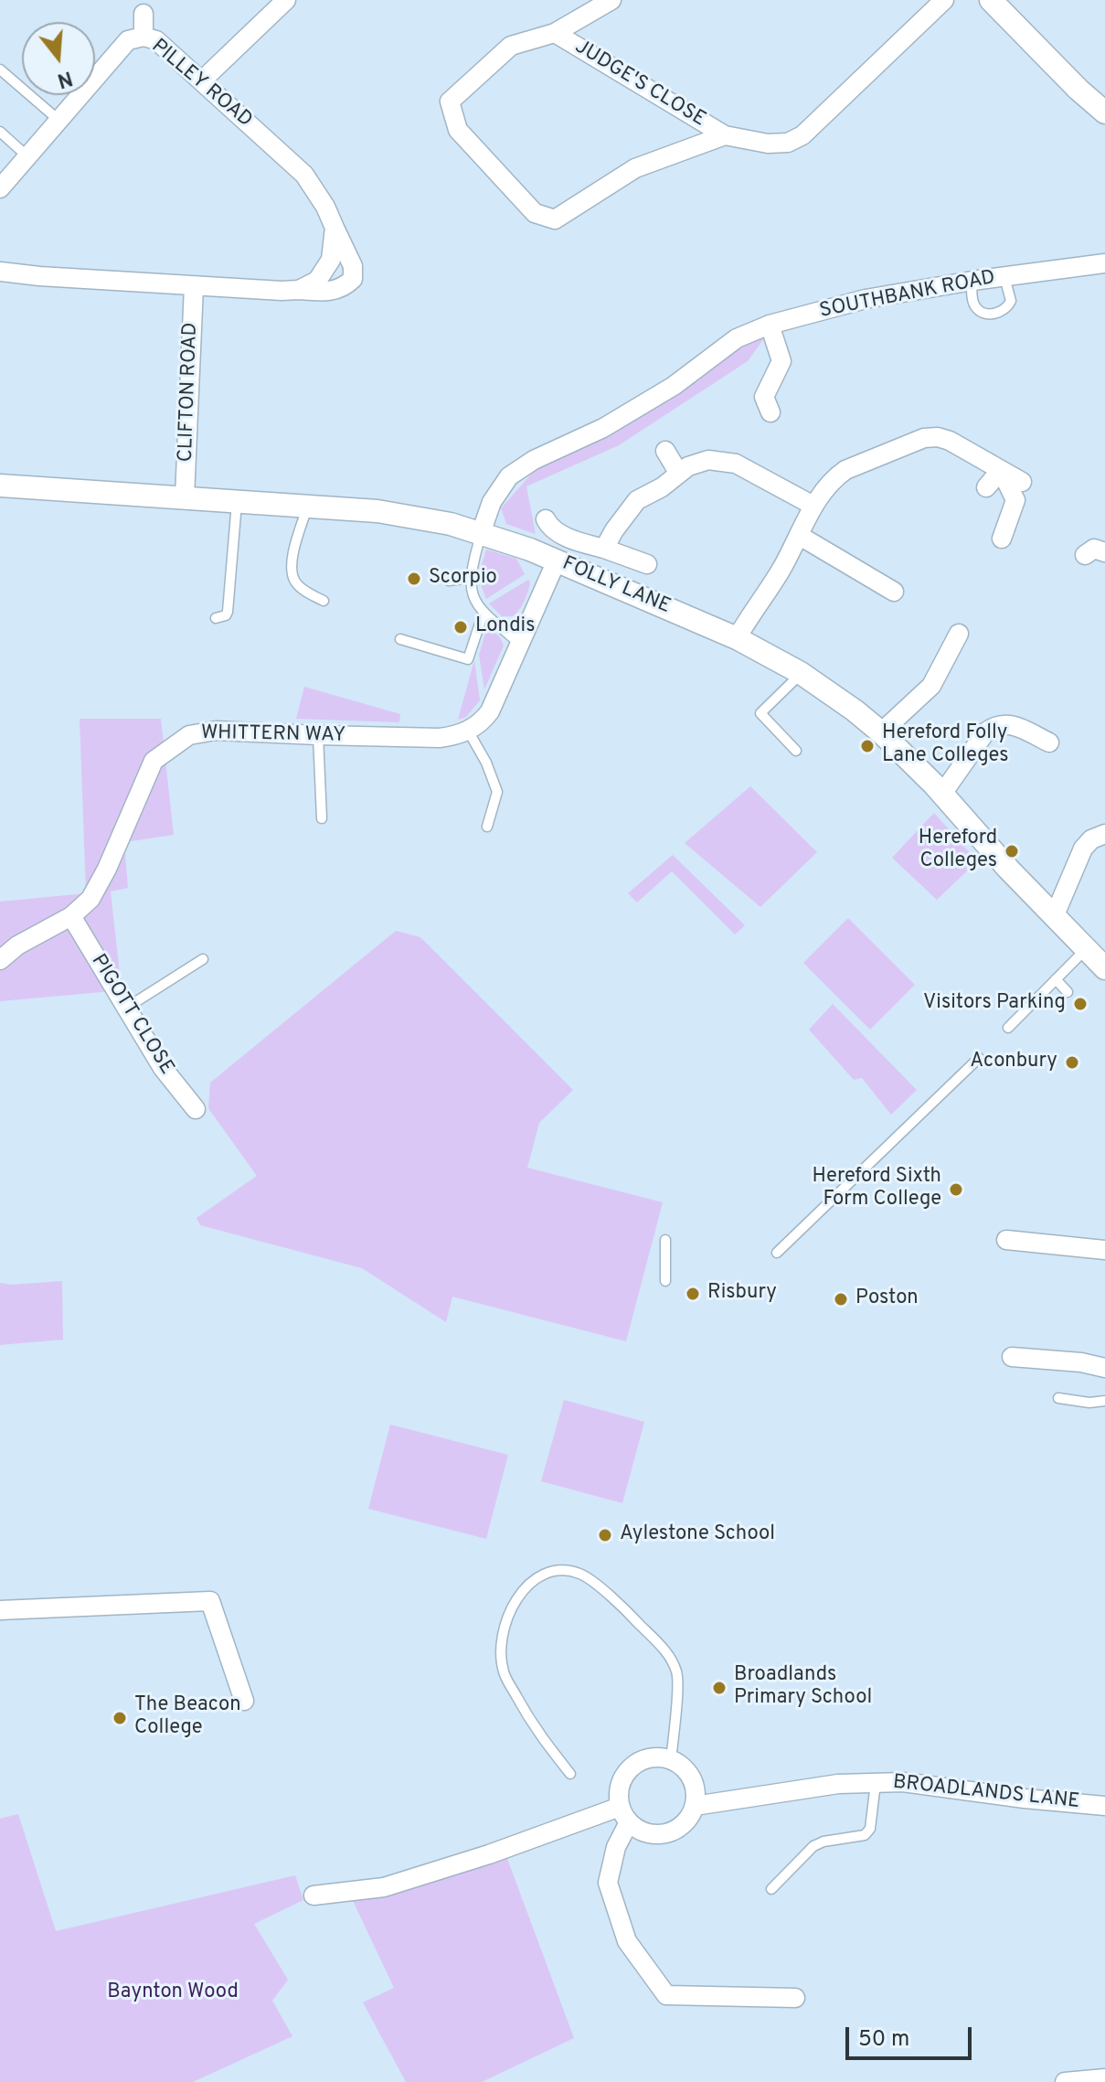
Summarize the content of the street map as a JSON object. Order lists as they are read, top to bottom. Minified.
{"streets":{"street":["PILLEY ROAD","JUDGE'S CLOSE","SOUTHBANK ROAD","CLIFTON ROAD","FOLLY LANE","WHITTERN WAY","PIGOTT CLOSE","BROADLANDS LANE"]},"crossings":[["PILLEY ROAD","CLIFTON ROAD"],["SOUTHBANK ROAD","FOLLY LANE"],["CLIFTON ROAD","FOLLY LANE"],["WHITTERN WAY","PIGOTT CLOSE"]],"parks":["Baynton Wood"],"places":["Scorpio","Londis","Hereford Folly Lane Colleges","Hereford Colleges","Visitors Parking","Aconbury","Hereford Sixth Form College","Risbury","Poston","Aylestone School","Broadlands Primary School","The Beacon College"],"scale_bar":"50 m","north":"bottom"}
